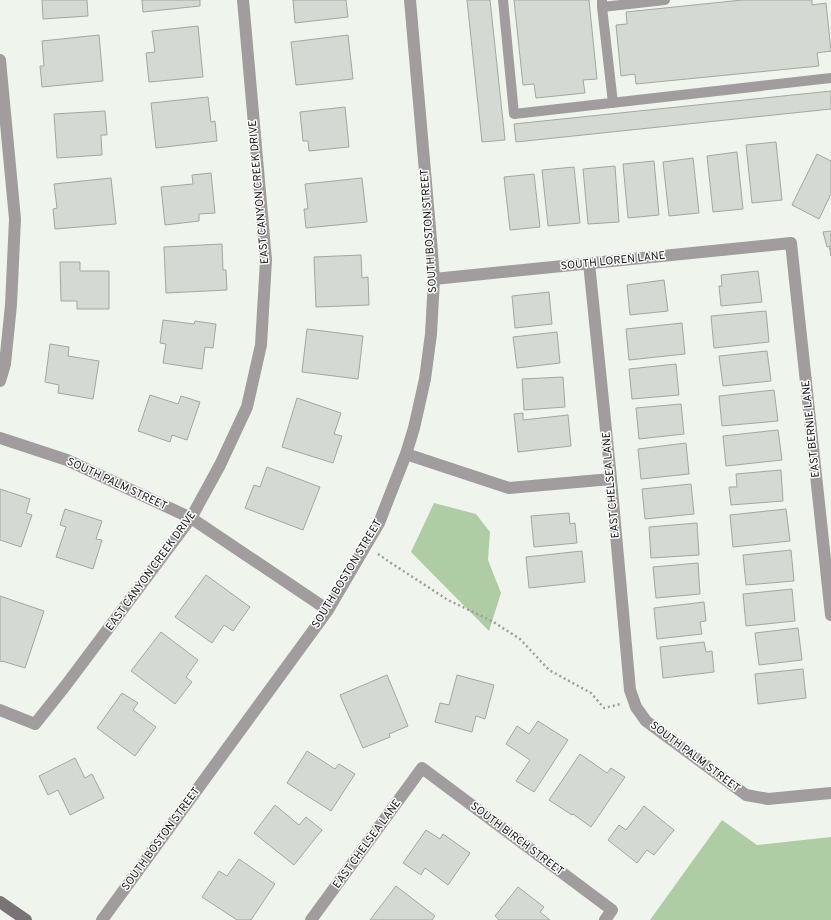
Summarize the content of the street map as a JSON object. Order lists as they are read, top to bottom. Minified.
{"streets":{"street":["EAST CANYON CREEK DRIVE","SOUTH BOSTON STREET","SOUTH LOREN LANE","EAST BERNIE LANE","SOUTH PALM STREET","EAST CHELSEA LANE","SOUTH BIRCH STREET"]},"crossings":[["EAST CANYON CREEK DRIVE","SOUTH PALM STREET"],["SOUTH BOSTON STREET","SOUTH LOREN LANE"],["SOUTH BOSTON STREET","SOUTH PALM STREET"],["SOUTH LOREN LANE","EAST BERNIE LANE"],["SOUTH LOREN LANE","EAST CHELSEA LANE"],["SOUTH PALM STREET","EAST CHELSEA LANE"],["EAST CHELSEA LANE","SOUTH BIRCH STREET"]]}
